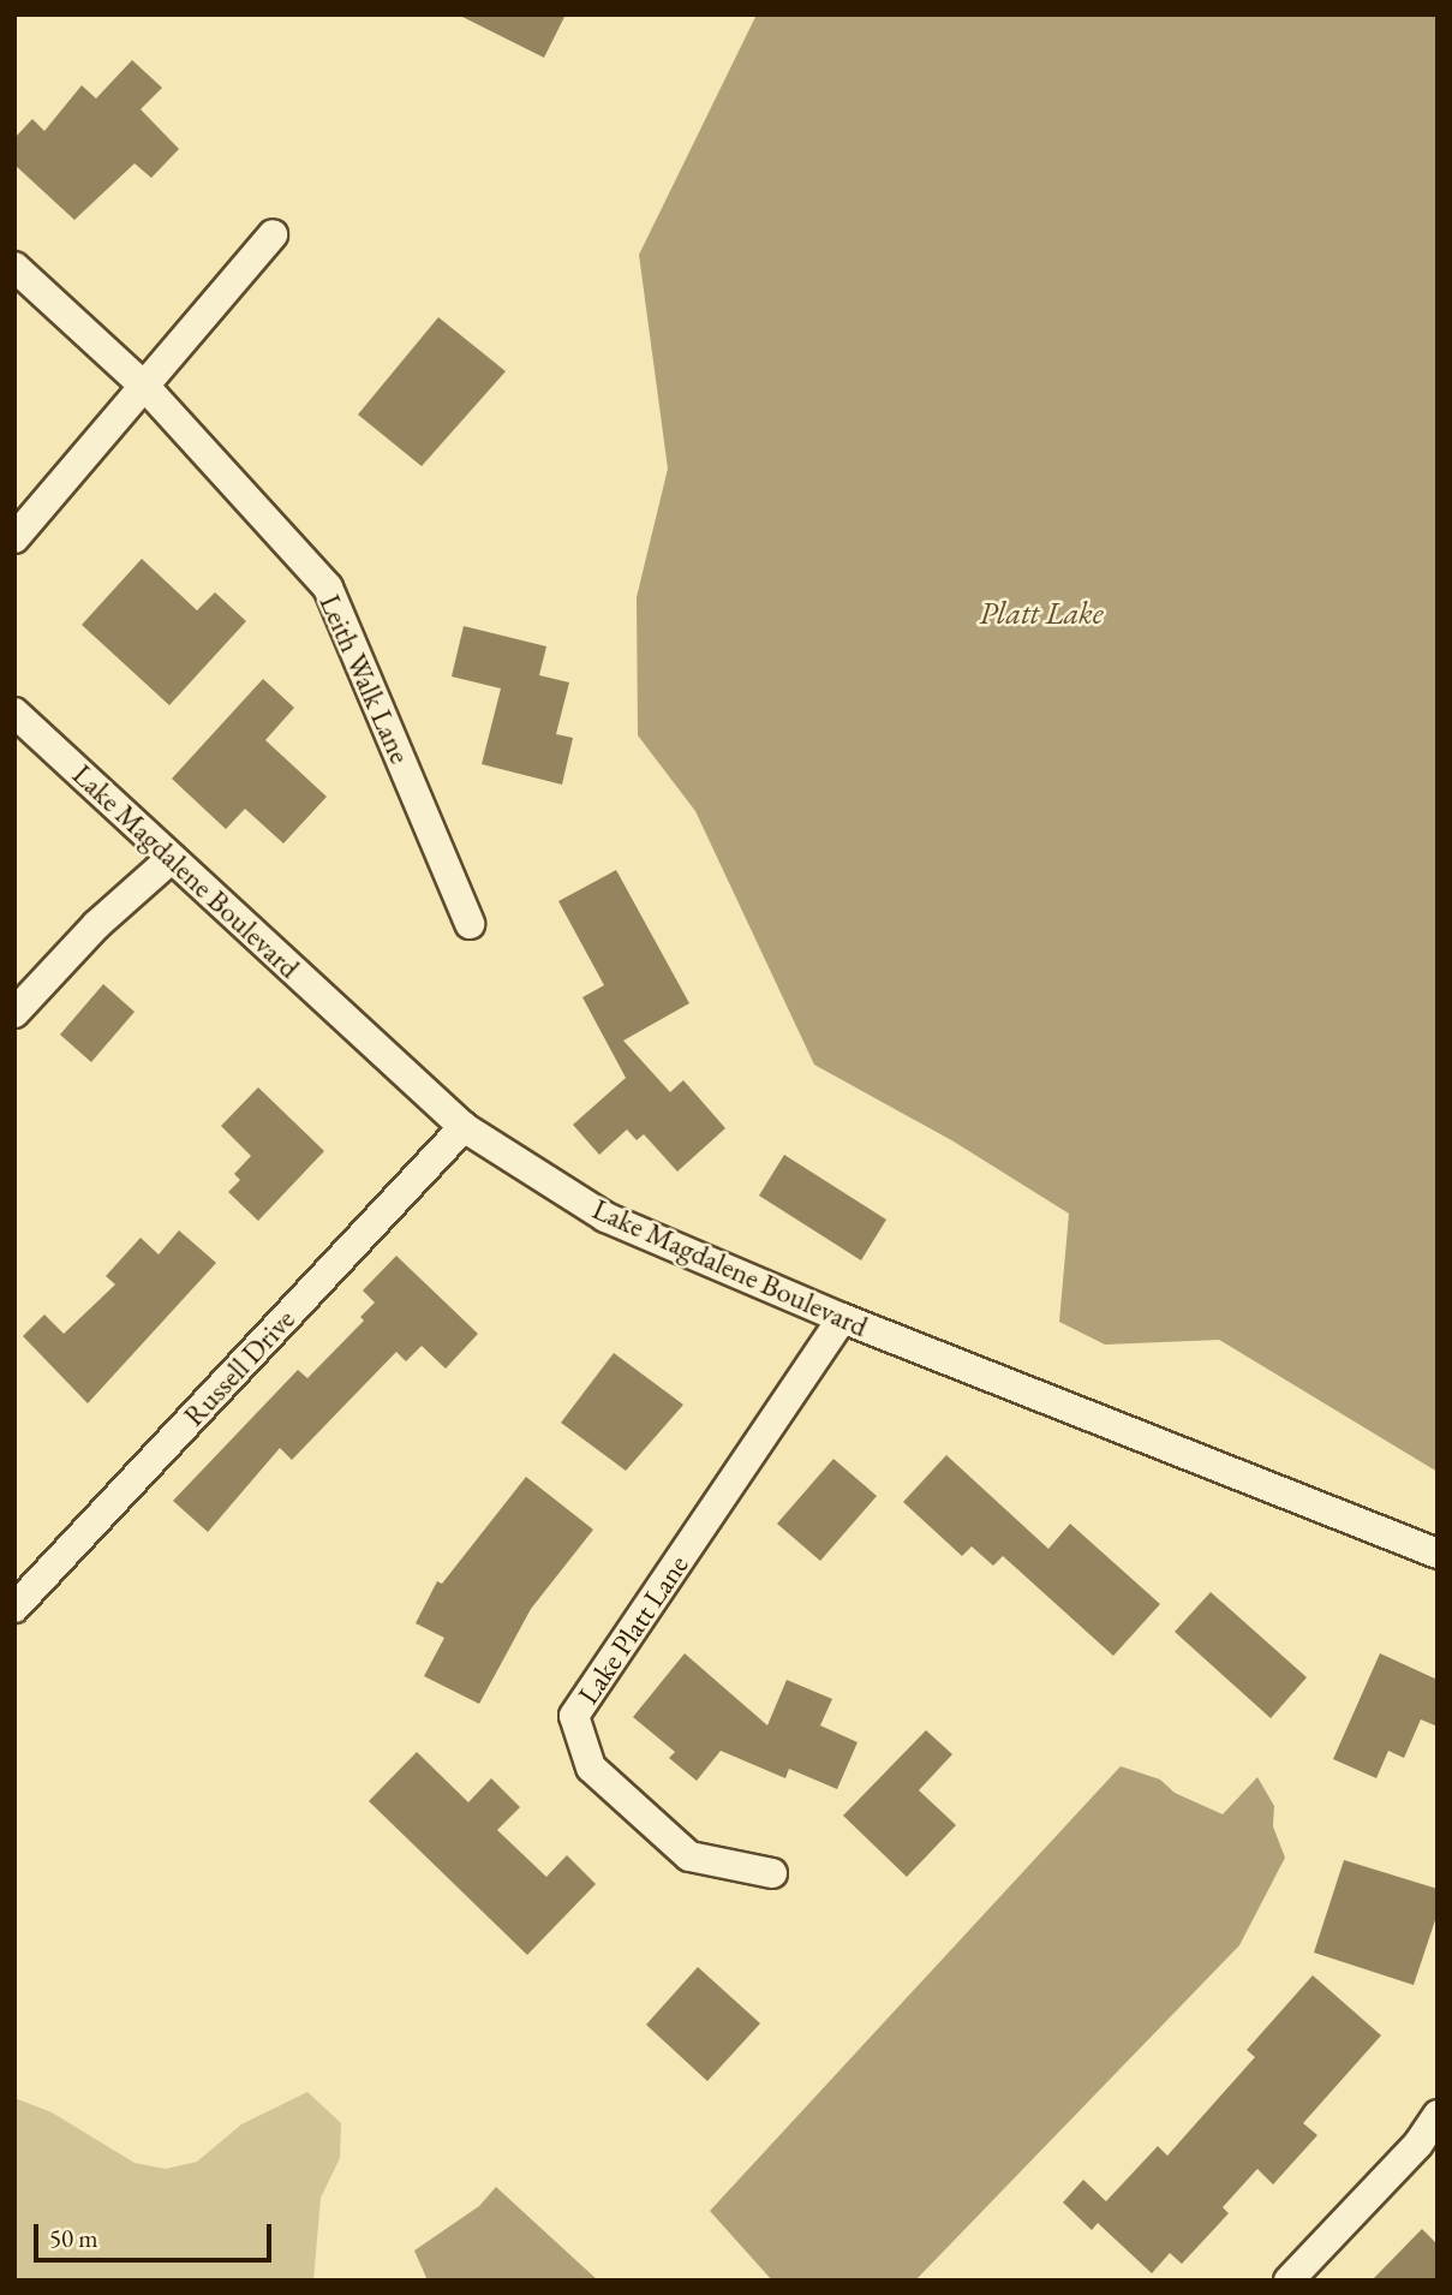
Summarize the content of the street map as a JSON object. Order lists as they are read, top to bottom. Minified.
{"streets":{"street":["Leith Walk Lane","Lake Magdalene Boulevard","Russell Drive","Lake Platt Lane"]},"crossings":[["Lake Magdalene Boulevard","Russell Drive"],["Lake Magdalene Boulevard","Lake Platt Lane"]],"water":["Platt Lake"],"scale_bar":"50 m"}
